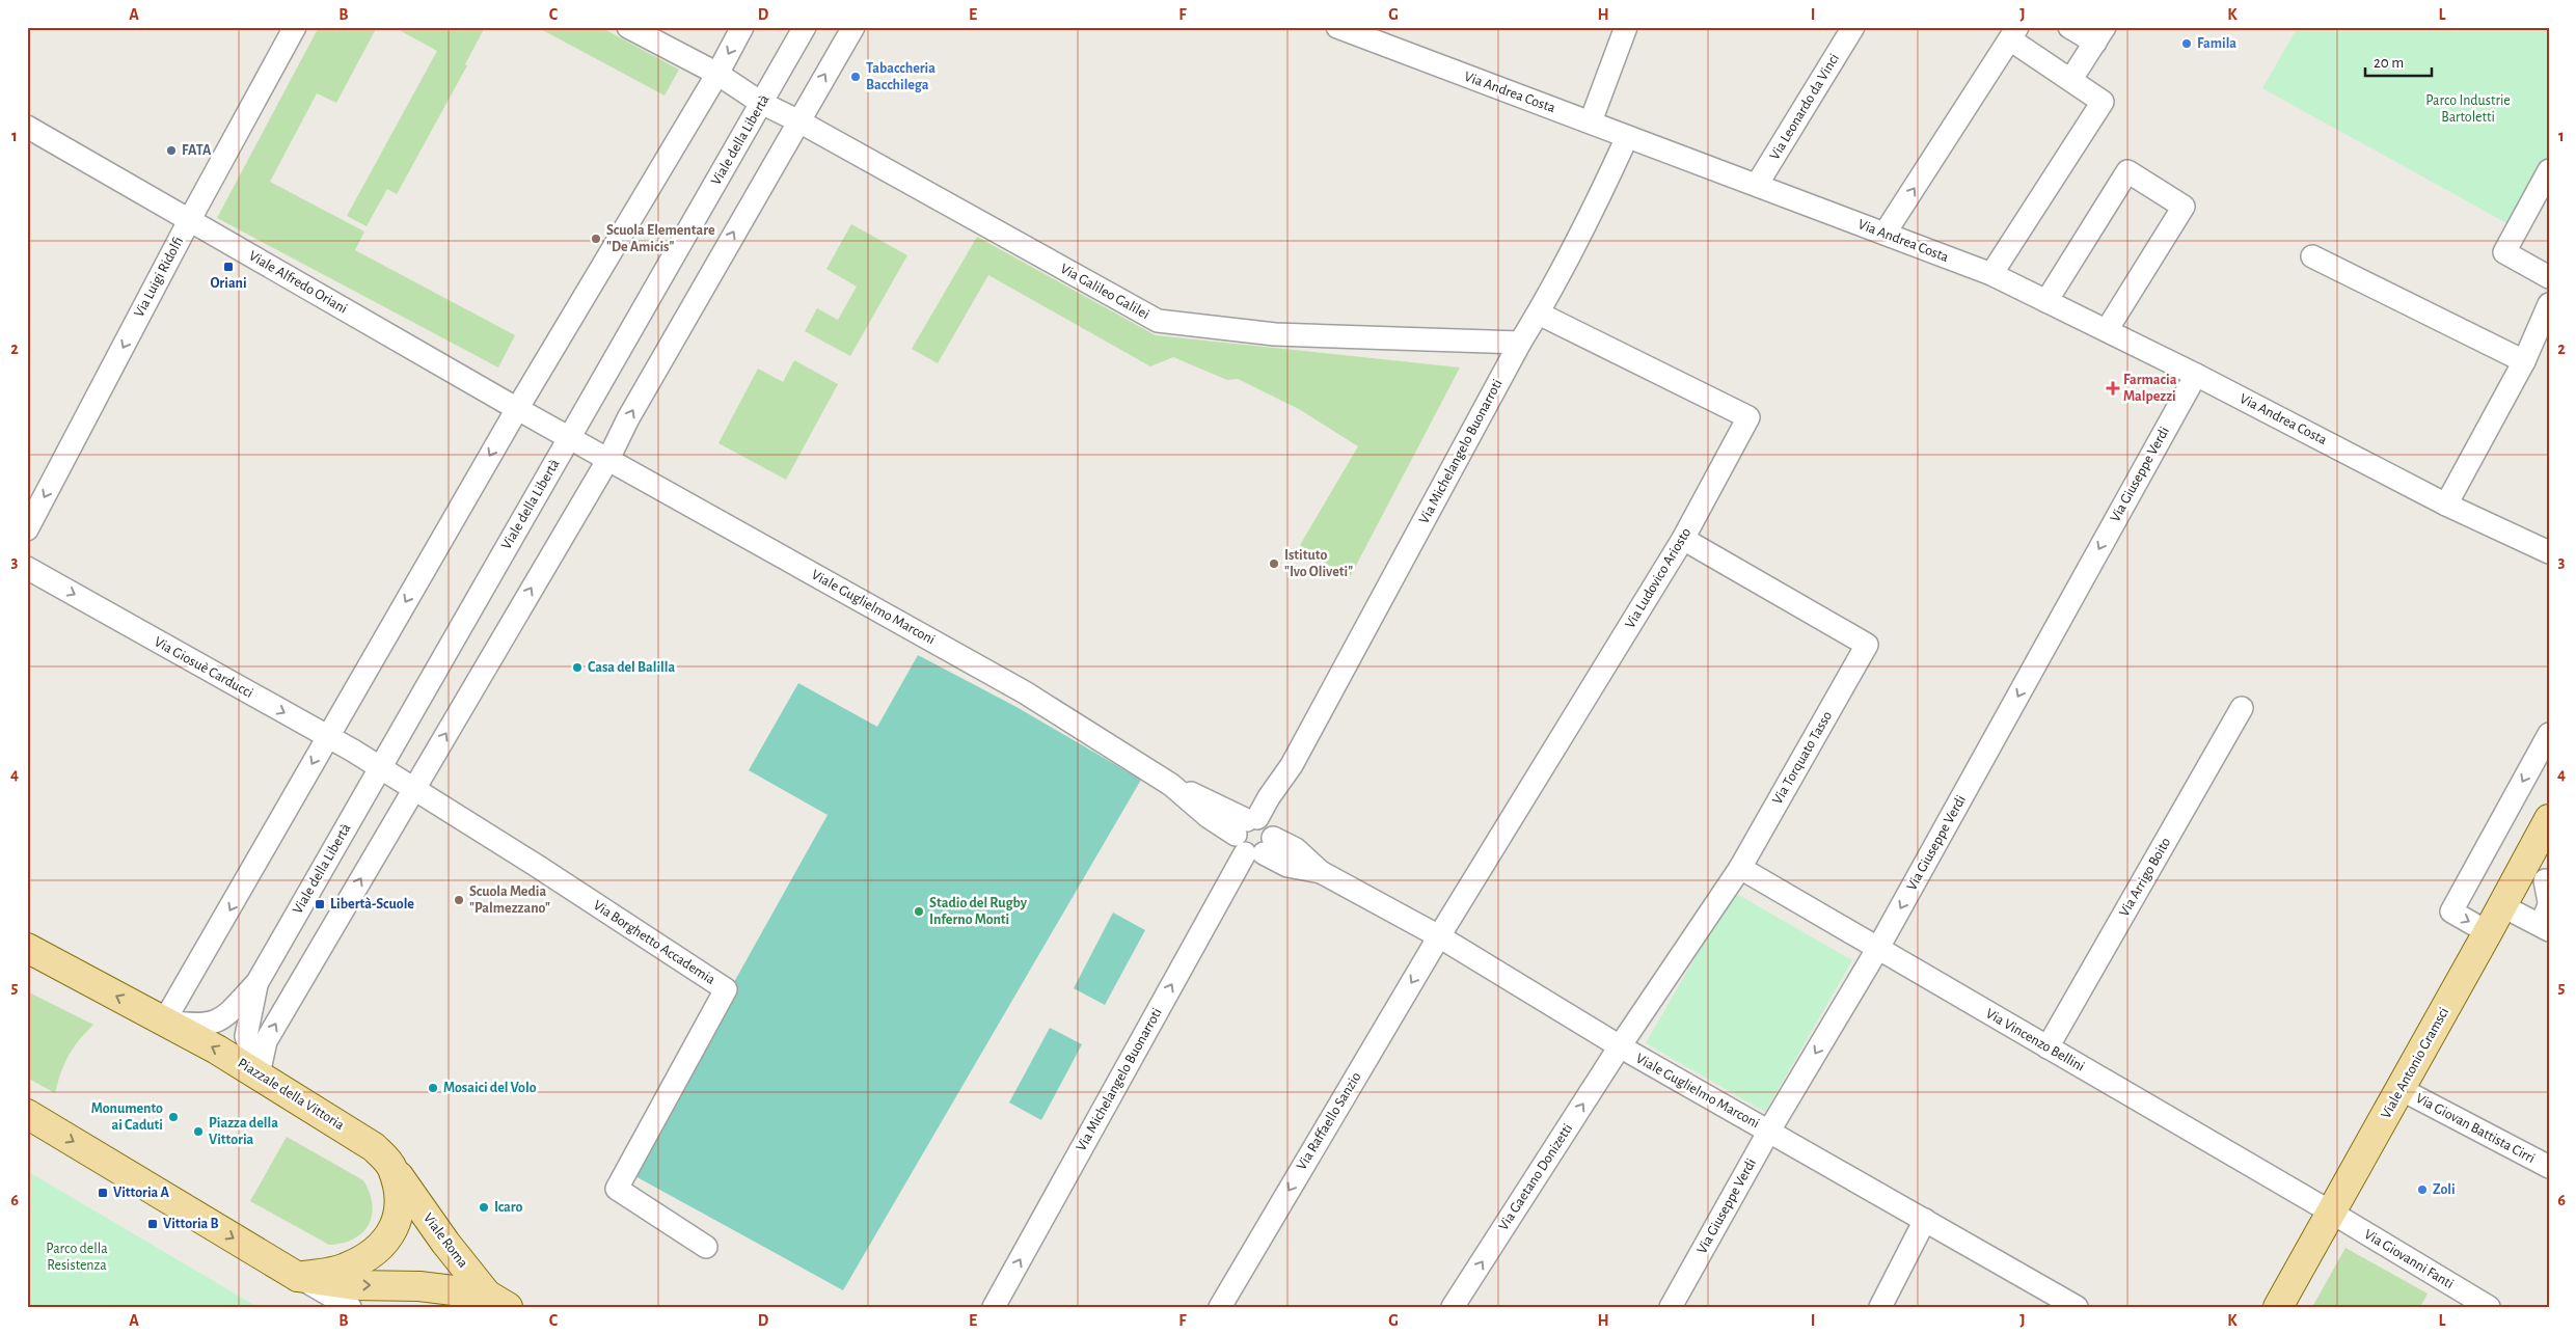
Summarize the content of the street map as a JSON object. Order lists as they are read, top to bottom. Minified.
{"streets":{"main road":["Viale Antonio Gramsci","Piazzale della Vittoria","Viale Roma"],"street":["Via Andrea Costa","Via Leonardo da Vinci","Viale della Libertà","Via Luigi Ridolfi","Viale Alfredo Oriani","Via Galileo Galilei","Via Michelangelo Buonarroti","Via Giuseppe Verdi","Via Ludovico Ariosto","Viale Guglielmo Marconi","Via Giosuè Carducci","Via Torquato Tasso","Via Arrigo Boito","Via Borghetto Accademia","Via Vincenzo Bellini","Via Raffaello Sanzio","Via Giovan Battista Cirri","Via Gaetano Donizetti","Via Giovanni Fanti"]},"crossings":[["Via Andrea Costa","Via Leonardo da Vinci"],["Via Andrea Costa","Via Michelangelo Buonarroti"],["Via Andrea Costa","Via Giuseppe Verdi"],["Viale della Libertà","Viale Alfredo Oriani"],["Viale della Libertà","Via Galileo Galilei"],["Viale della Libertà","Viale Guglielmo Marconi"],["Viale della Libertà","Via Giosuè Carducci"],["Viale della Libertà","Via Borghetto Accademia"],["Viale della Libertà","Piazzale della Vittoria"],["Via Luigi Ridolfi","Viale Alfredo Oriani"],["Viale Alfredo Oriani","Viale Guglielmo Marconi"],["Via Galileo Galilei","Via Michelangelo Buonarroti"],["Via Michelangelo Buonarroti","Via Ludovico Ariosto"],["Via Michelangelo Buonarroti","Viale Guglielmo Marconi"],["Via Giuseppe Verdi","Viale Guglielmo Marconi"],["Via Giuseppe Verdi","Via Vincenzo Bellini"],["Via Ludovico Ariosto","Viale Guglielmo Marconi"],["Via Ludovico Ariosto","Via Torquato Tasso"],["Via Ludovico Ariosto","Via Raffaello Sanzio"],["Viale Guglielmo Marconi","Via Torquato Tasso"],["Viale Guglielmo Marconi","Via Raffaello Sanzio"],["Viale Guglielmo Marconi","Via Gaetano Donizetti"],["Via Giosuè Carducci","Via Borghetto Accademia"],["Via Torquato Tasso","Via Vincenzo Bellini"],["Via Torquato Tasso","Via Gaetano Donizetti"],["Via Arrigo Boito","Via Vincenzo Bellini"],["Via Vincenzo Bellini","Viale Antonio Gramsci"],["Via Vincenzo Bellini","Via Giovanni Fanti"],["Viale Antonio Gramsci","Via Giovan Battista Cirri"],["Viale Antonio Gramsci","Via Giovanni Fanti"],["Piazzale della Vittoria","Viale Roma"]],"one_way":["Via Luigi Ridolfi","Via Michelangelo Buonarroti","Via Giuseppe Verdi","Via Giosuè Carducci","Via Raffaello Sanzio","Via Gaetano Donizetti"],"parks":["Parco Industrie Bartoletti","Parco della Resistenza"],"places":{"other":["Famila","Tabaccheria Bacchilega","FATA","Scuola Elementare \"De Amicis\"","Istituto \"Ivo Oliveti\"","Casa del Balilla","Scuola Media \"Palmezzano\"","Stadio del Rugby Inferno Monti","Mosaici del Volo","Monumento ai Caduti","Piazza della Vittoria","Zoli","Icaro"],"transit":["Oriani","Libertà-Scuole","Vittoria A","Vittoria B"],"health":["Farmacia Malpezzi"]},"scale_bar":"20 m","grid":{"columns":["A","B","C","D","E","F","G","H","I","J","K","L"],"rows":["1","2","3","4","5","6"]}}
